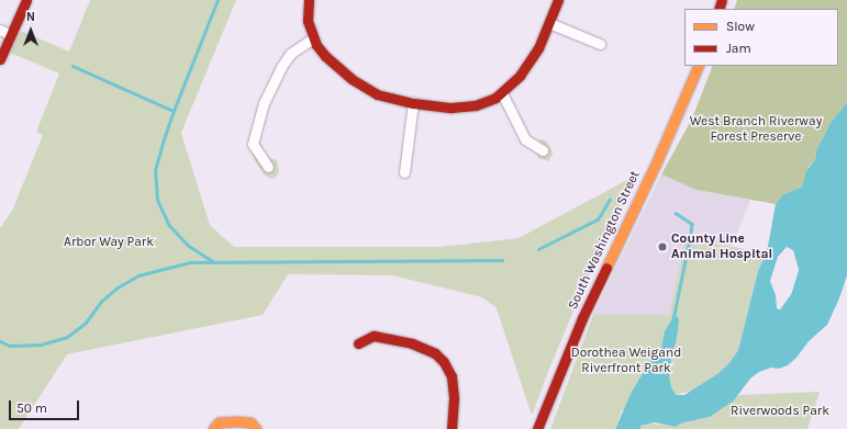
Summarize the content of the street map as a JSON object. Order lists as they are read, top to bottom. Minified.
{"streets":{"street":["South Washington Street"]},"parks":["West Branch Riverway Forest Preserve","Arbor Way Park","Dorothea Weigand Riverfront Park","Riverwoods Park"],"places":["County Line Animal Hospital"],"legend":["Slow","Jam"],"scale_bar":"50 m","north":"top"}
